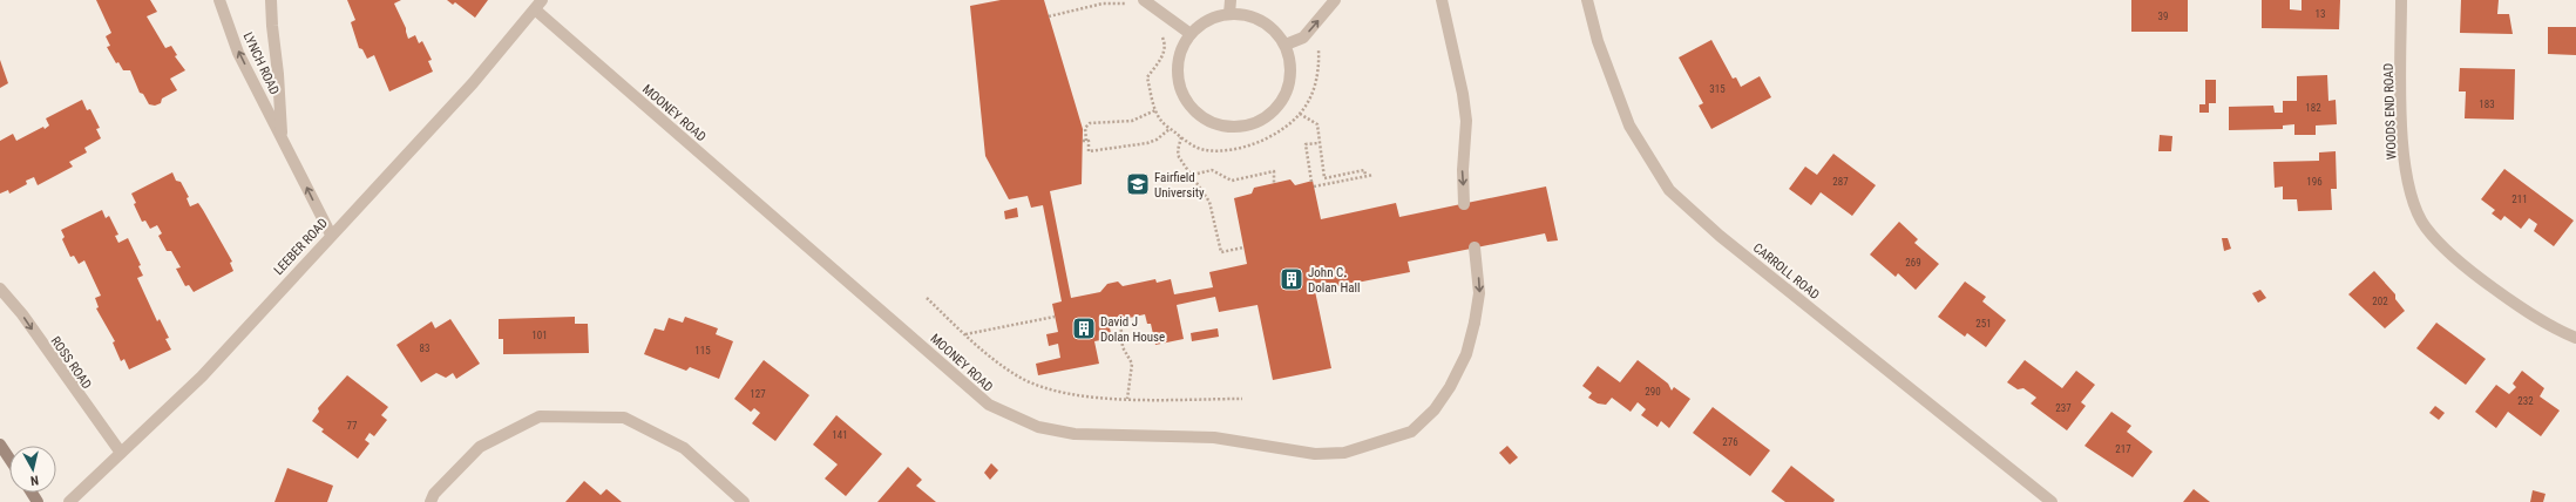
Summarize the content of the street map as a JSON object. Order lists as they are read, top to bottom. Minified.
{"streets":{"street":["LYNCH ROAD","WOODS END ROAD","MOONEY ROAD","LEEBER ROAD","CARROLL ROAD","ROSS ROAD"]},"crossings":[["LYNCH ROAD","LEEBER ROAD"],["MOONEY ROAD","LEEBER ROAD"],["LEEBER ROAD","ROSS ROAD"]],"one_way":["ROSS ROAD"],"places":{"school or university":["Fairfield University"],"building":["John C. Dolan Hall","David J Dolan House"]},"house_numbers":["13","39","315","183","182","287","196","211","269","202","251","101","83","115","290","127","232","237","77","141","276","217"],"north":"bottom"}
